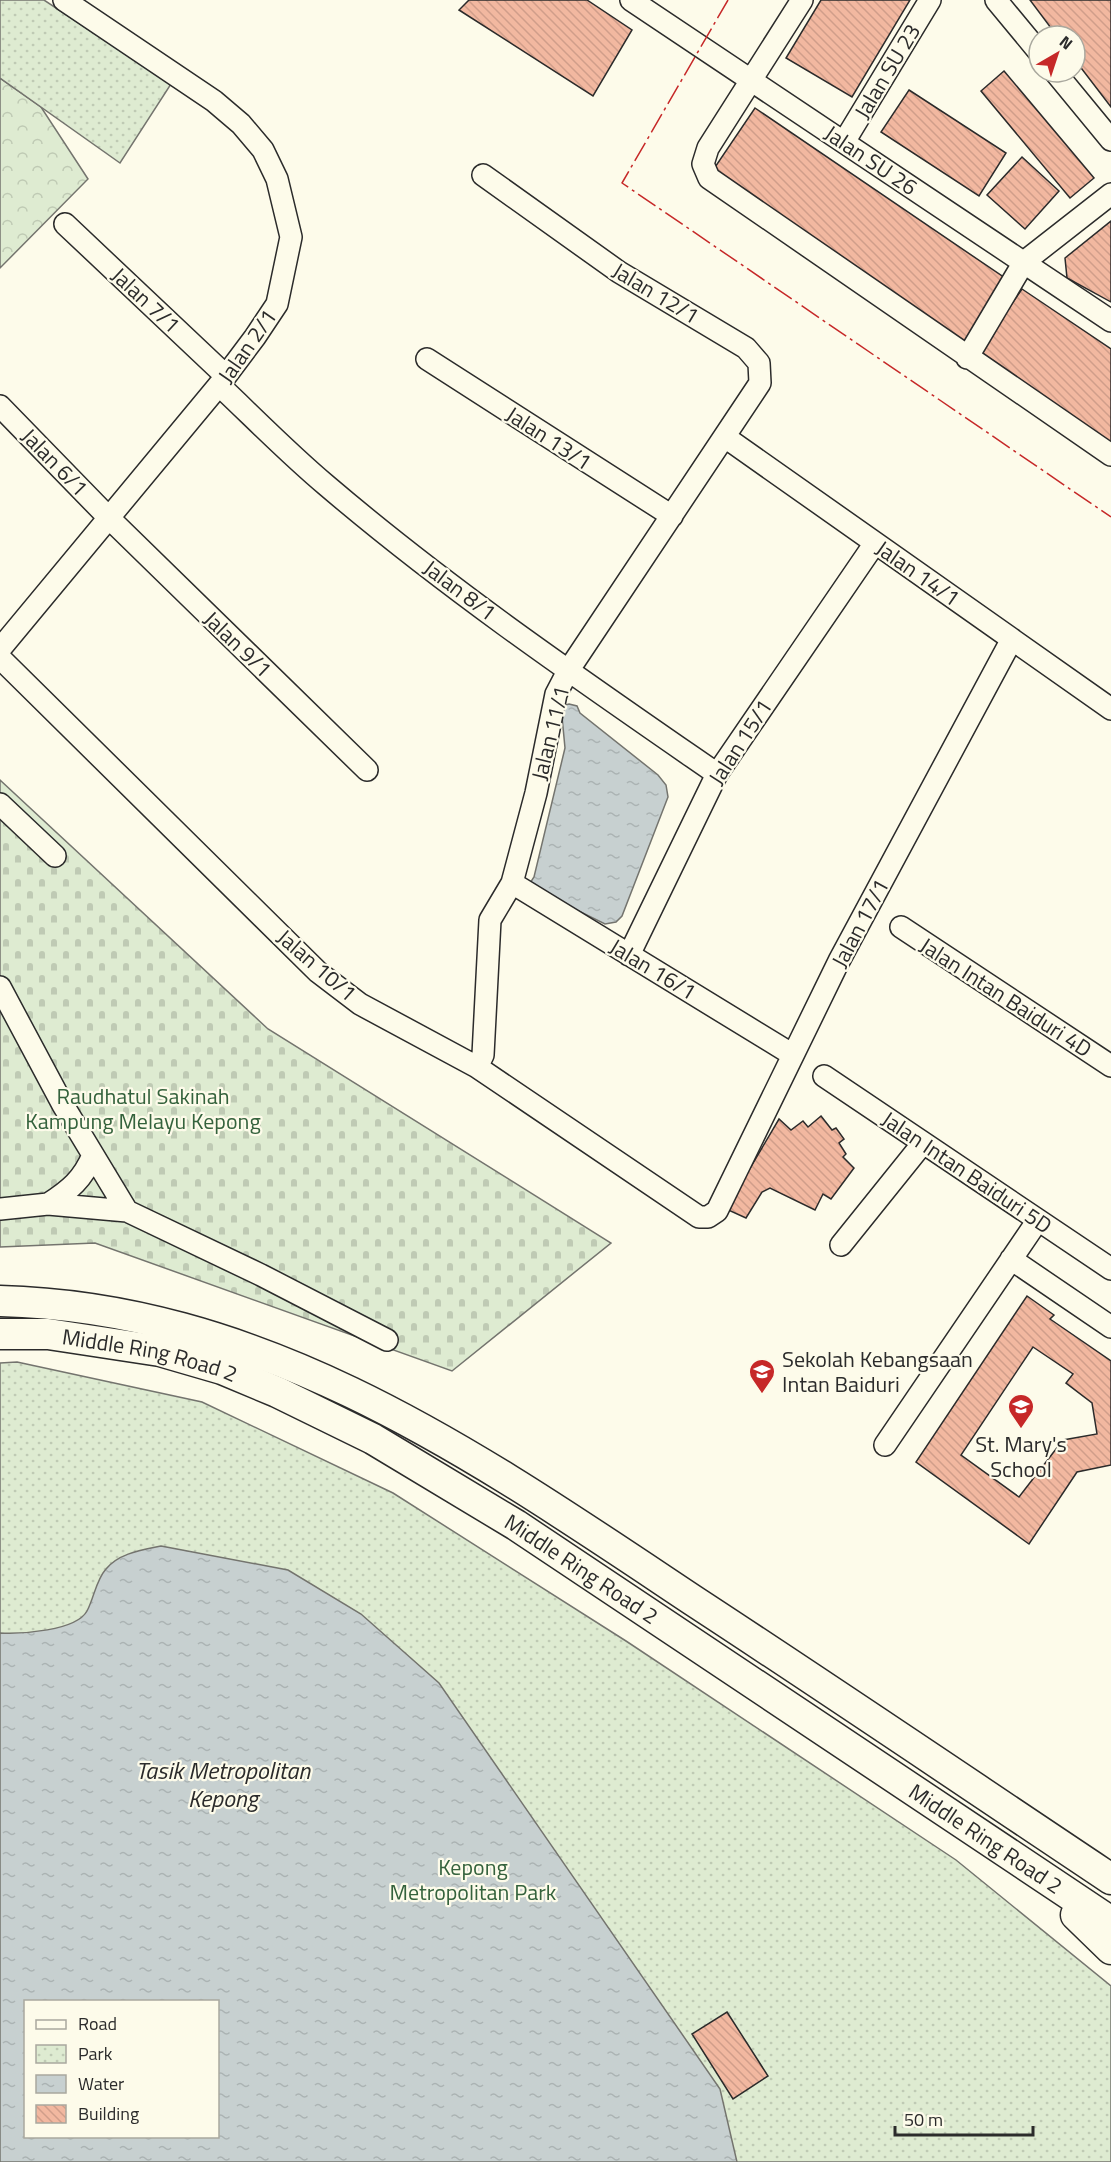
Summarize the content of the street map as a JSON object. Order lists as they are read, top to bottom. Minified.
{"streets":{"highway":["Middle Ring Road 2"],"street":["Jalan SU 23","Jalan SU 26","Jalan 12/1","Jalan 7/1","Jalan 2/1","Jalan 13/1","Jalan 6/1","Jalan 14/1","Jalan 8/1","Jalan 9/1","Jalan 11/1","Jalan 15/1","Jalan 17/1","Jalan 10/1","Jalan 16/1","Jalan Intan Baiduri 4D","Jalan Intan Baiduri 5D"]},"crossings":[["Jalan SU 23","Jalan SU 26"],["Jalan 12/1","Jalan 14/1"],["Jalan 12/1","Jalan 11/1"],["Jalan 7/1","Jalan 2/1"],["Jalan 7/1","Jalan 8/1"],["Jalan 2/1","Jalan 6/1"],["Jalan 2/1","Jalan 8/1"],["Jalan 2/1","Jalan 9/1"],["Jalan 13/1","Jalan 11/1"],["Jalan 6/1","Jalan 9/1"],["Jalan 14/1","Jalan 11/1"],["Jalan 14/1","Jalan 15/1"],["Jalan 14/1","Jalan 17/1"],["Jalan 8/1","Jalan 11/1"],["Jalan 8/1","Jalan 15/1"],["Jalan 11/1","Jalan 10/1"],["Jalan 11/1","Jalan 16/1"],["Jalan 15/1","Jalan 16/1"],["Jalan 17/1","Jalan 10/1"],["Jalan 17/1","Jalan 16/1"]],"water":["Tasik Metropolitan Kepong"],"parks":["Raudhatul Sakinah Kampung Melayu Kepong","Kepong Metropolitan Park"],"places":{"school or university":["Sekolah Kebangsaan Intan Baiduri","St. Mary's School"]},"legend":["Road","Park","Water","Building"],"scale_bar":"50 m","north":"top right"}
